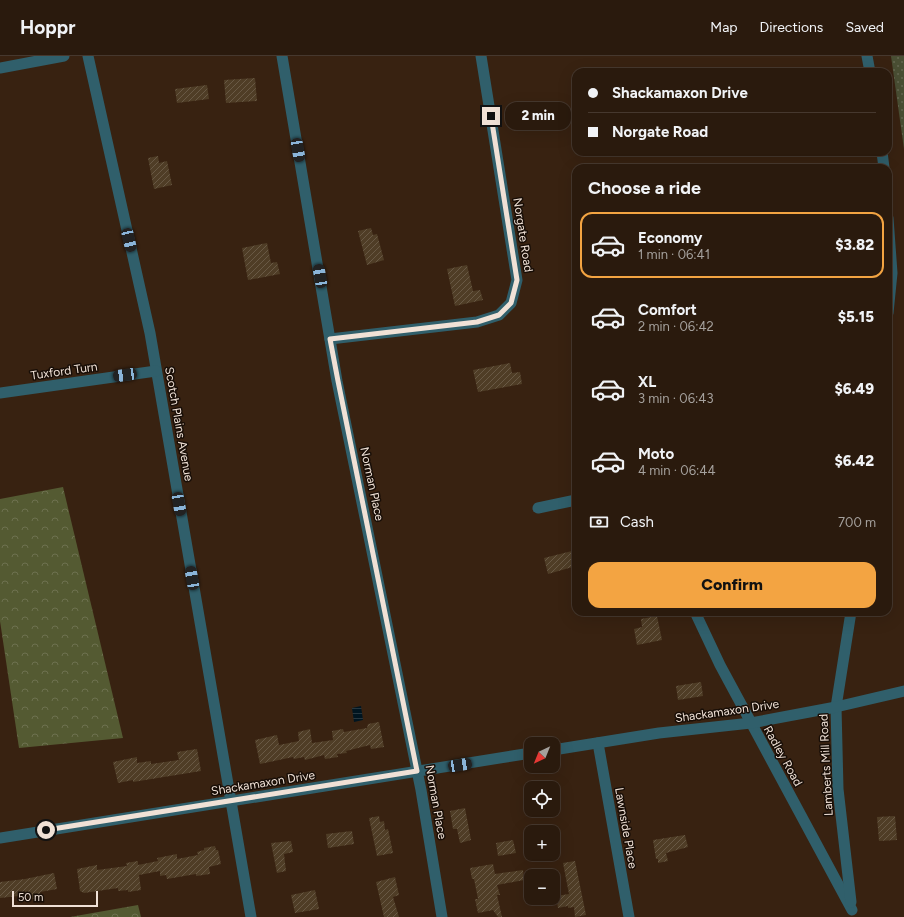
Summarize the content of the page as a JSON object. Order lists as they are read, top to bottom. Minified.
{"streets":{"street":["Norgate Road","Tuxford Turn","Scotch Plains Avenue","Norman Place","Shackamaxon Drive","Radley Road","Lamberts Mill Road","Lawnside Place"]},"crossings":[["Norgate Road","Norman Place"],["Tuxford Turn","Scotch Plains Avenue"],["Scotch Plains Avenue","Shackamaxon Drive"],["Norman Place","Shackamaxon Drive"],["Shackamaxon Drive","Radley Road"],["Shackamaxon Drive","Lamberts Mill Road"],["Shackamaxon Drive","Lawnside Place"],["Radley Road","Lamberts Mill Road"]],"scale_bar":"50 m","north":"bottom left","page":{"header":"Hoppr","nav":["Map","Directions","Saved"],"banner":["Shackamaxon Drive","Norgate Road"],"bubble":"2 min","heading":"Choose a ride","list":[{"name":"Economy","note":"1 min · 06:41","value":"$3.82"},{"name":"Comfort","note":"2 min · 06:42","value":"$5.15"},{"name":"XL","note":"3 min · 06:43","value":"$6.49"},{"name":"Moto","note":"4 min · 06:44","value":"$6.42"}],"pay":["Cash","700 m"],"buttons":"Confirm","map_buttons":["+","−"],"scale":"50 m"}}
